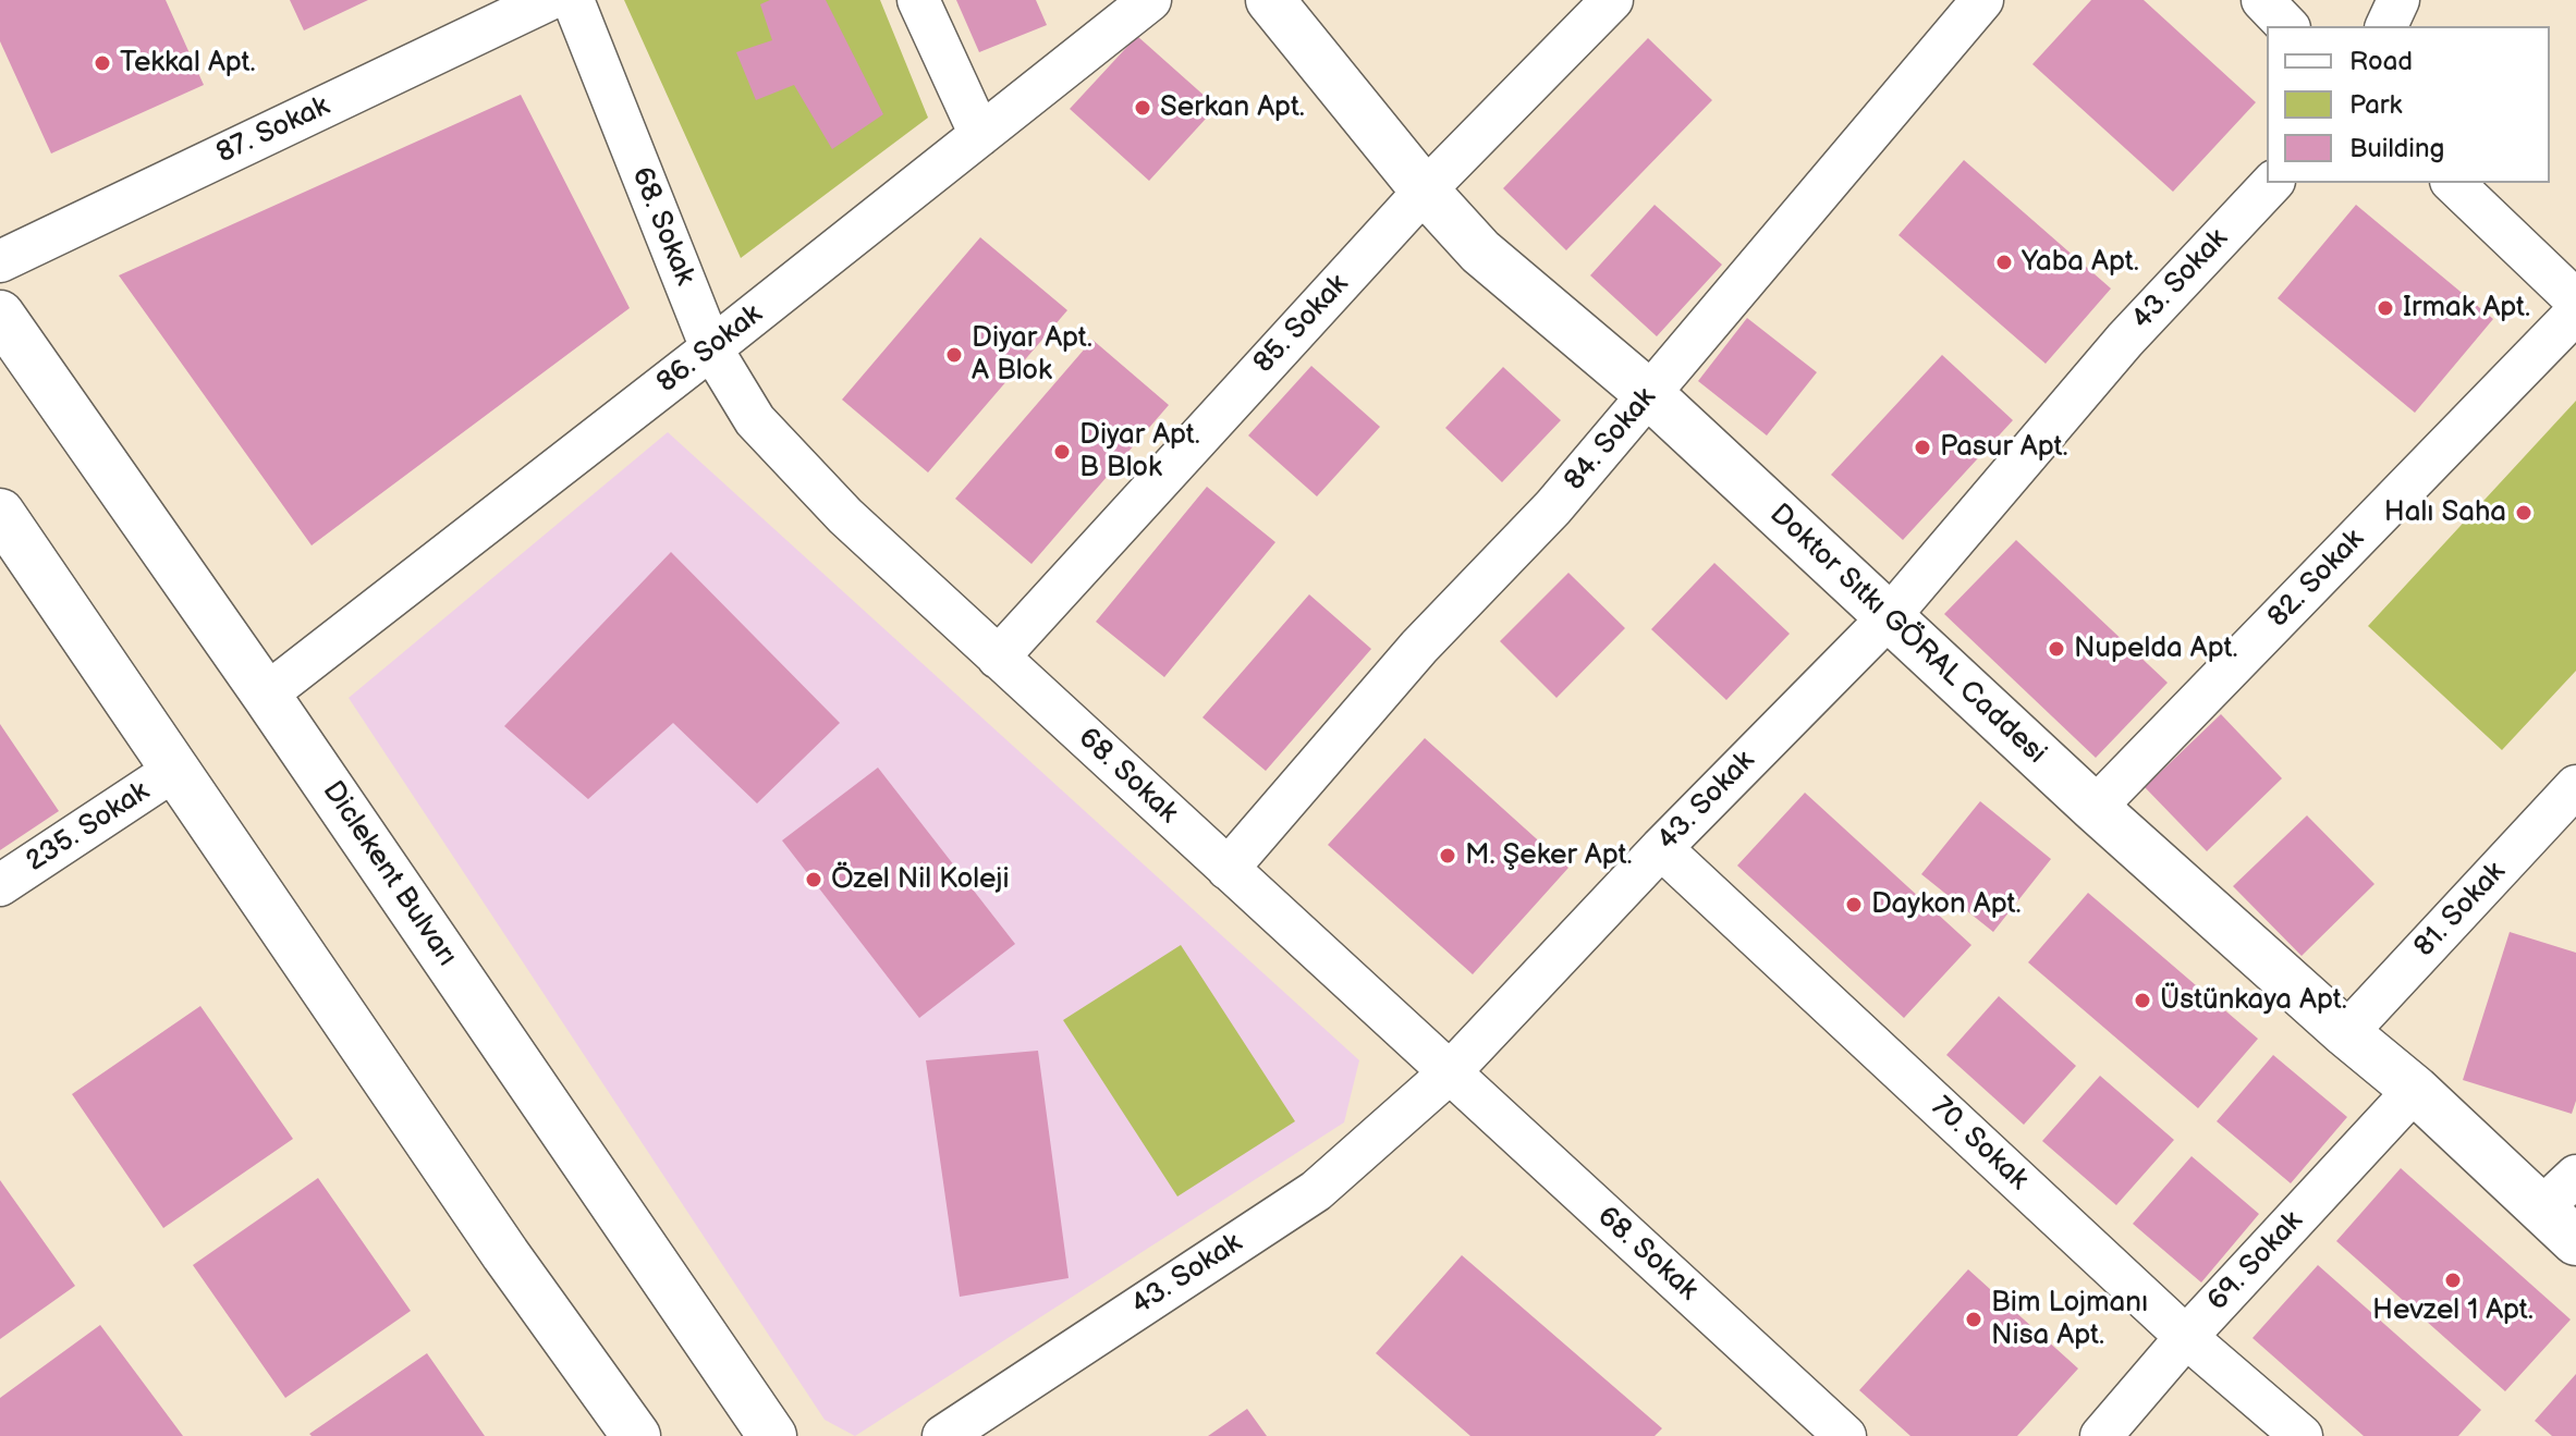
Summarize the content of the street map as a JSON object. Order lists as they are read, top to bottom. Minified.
{"streets":{"main road":["Doktor Sıtkı GÖRAL Caddesi","Diclekent Bulvarı"],"street":["87. Sokak","68. Sokak","43. Sokak","85. Sokak","86. Sokak","84. Sokak","82. Sokak","235. Sokak","81. Sokak","70. Sokak","69. Sokak"]},"crossings":[["68. Sokak","43. Sokak"],["68. Sokak","85. Sokak"],["68. Sokak","86. Sokak"],["68. Sokak","84. Sokak"],["43. Sokak","Doktor Sıtkı GÖRAL Caddesi"],["43. Sokak","70. Sokak"],["85. Sokak","Doktor Sıtkı GÖRAL Caddesi"],["86. Sokak","Diclekent Bulvarı"],["84. Sokak","Doktor Sıtkı GÖRAL Caddesi"],["82. Sokak","Doktor Sıtkı GÖRAL Caddesi"],["Doktor Sıtkı GÖRAL Caddesi","81. Sokak"],["Doktor Sıtkı GÖRAL Caddesi","69. Sokak"],["70. Sokak","69. Sokak"]],"places":["Tekkal Apt.","Serkan Apt.","Yaba Apt.","Irmak Apt.","Diyar Apt. A Blok","Pasur Apt.","Diyar Apt. B Blok","Halı Saha","Nupelda Apt.","M. Şeker Apt.","Özel Nil Koleji","Daykon Apt.","Üstünkaya Apt.","Hevzel 1 Apt.","Bim Lojmanı Nisa Apt."],"legend":["Road","Park","Building"]}
